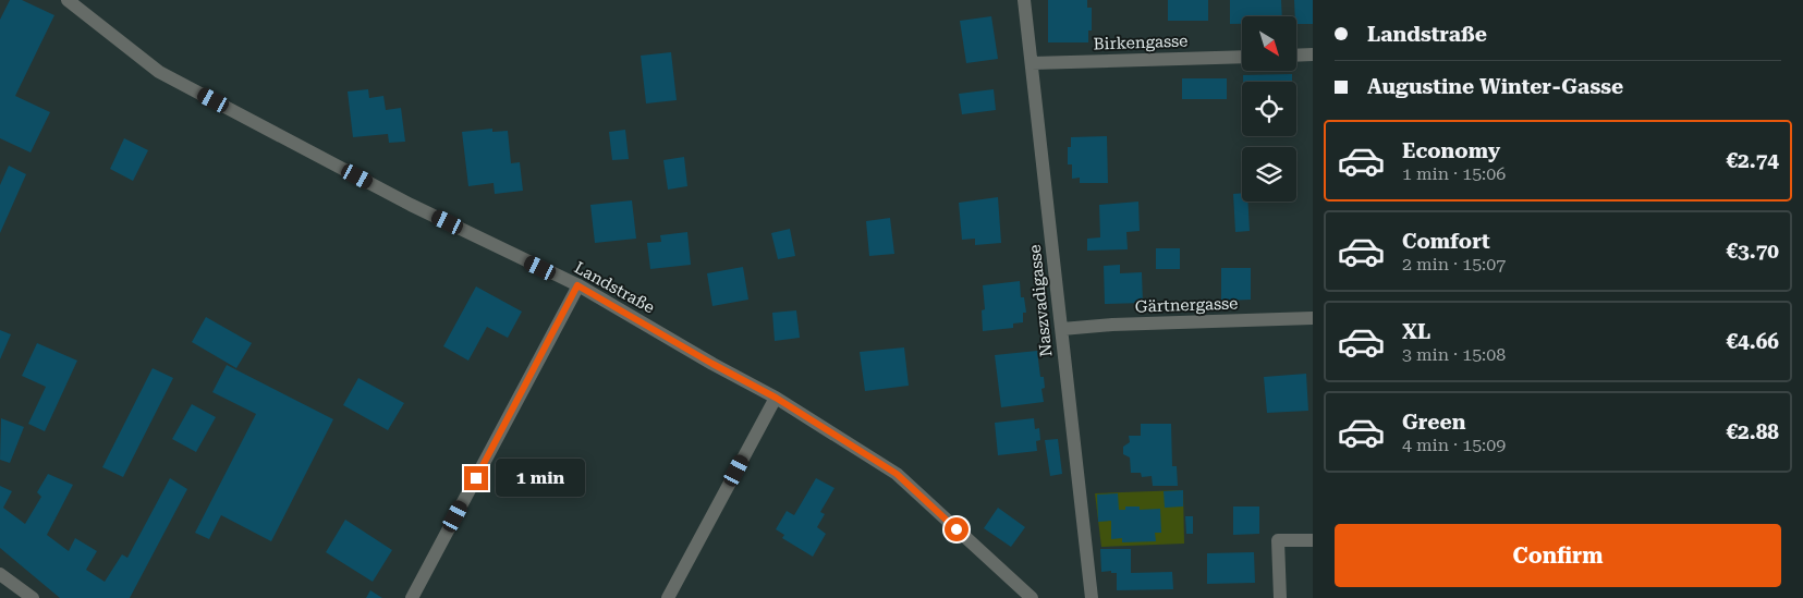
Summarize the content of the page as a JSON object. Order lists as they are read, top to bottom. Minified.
{"streets":{"street":["Birkengasse","Landstraße","Naszvadigasse","Gärtnergasse"]},"crossings":[["Birkengasse","Naszvadigasse"],["Naszvadigasse","Gärtnergasse"]],"north":"bottom right","page":{"banner":["Landstraße","Augustine Winter-Gasse"],"list":[{"name":"Economy","note":"1 min · 15:06","value":"€2.74"},{"name":"Comfort","note":"2 min · 15:07","value":"€3.70"},{"name":"XL","note":"3 min · 15:08","value":"€4.66"},{"name":"Green","note":"4 min · 15:09","value":"€2.88"}],"bubble":"1 min","buttons":"Confirm"}}
